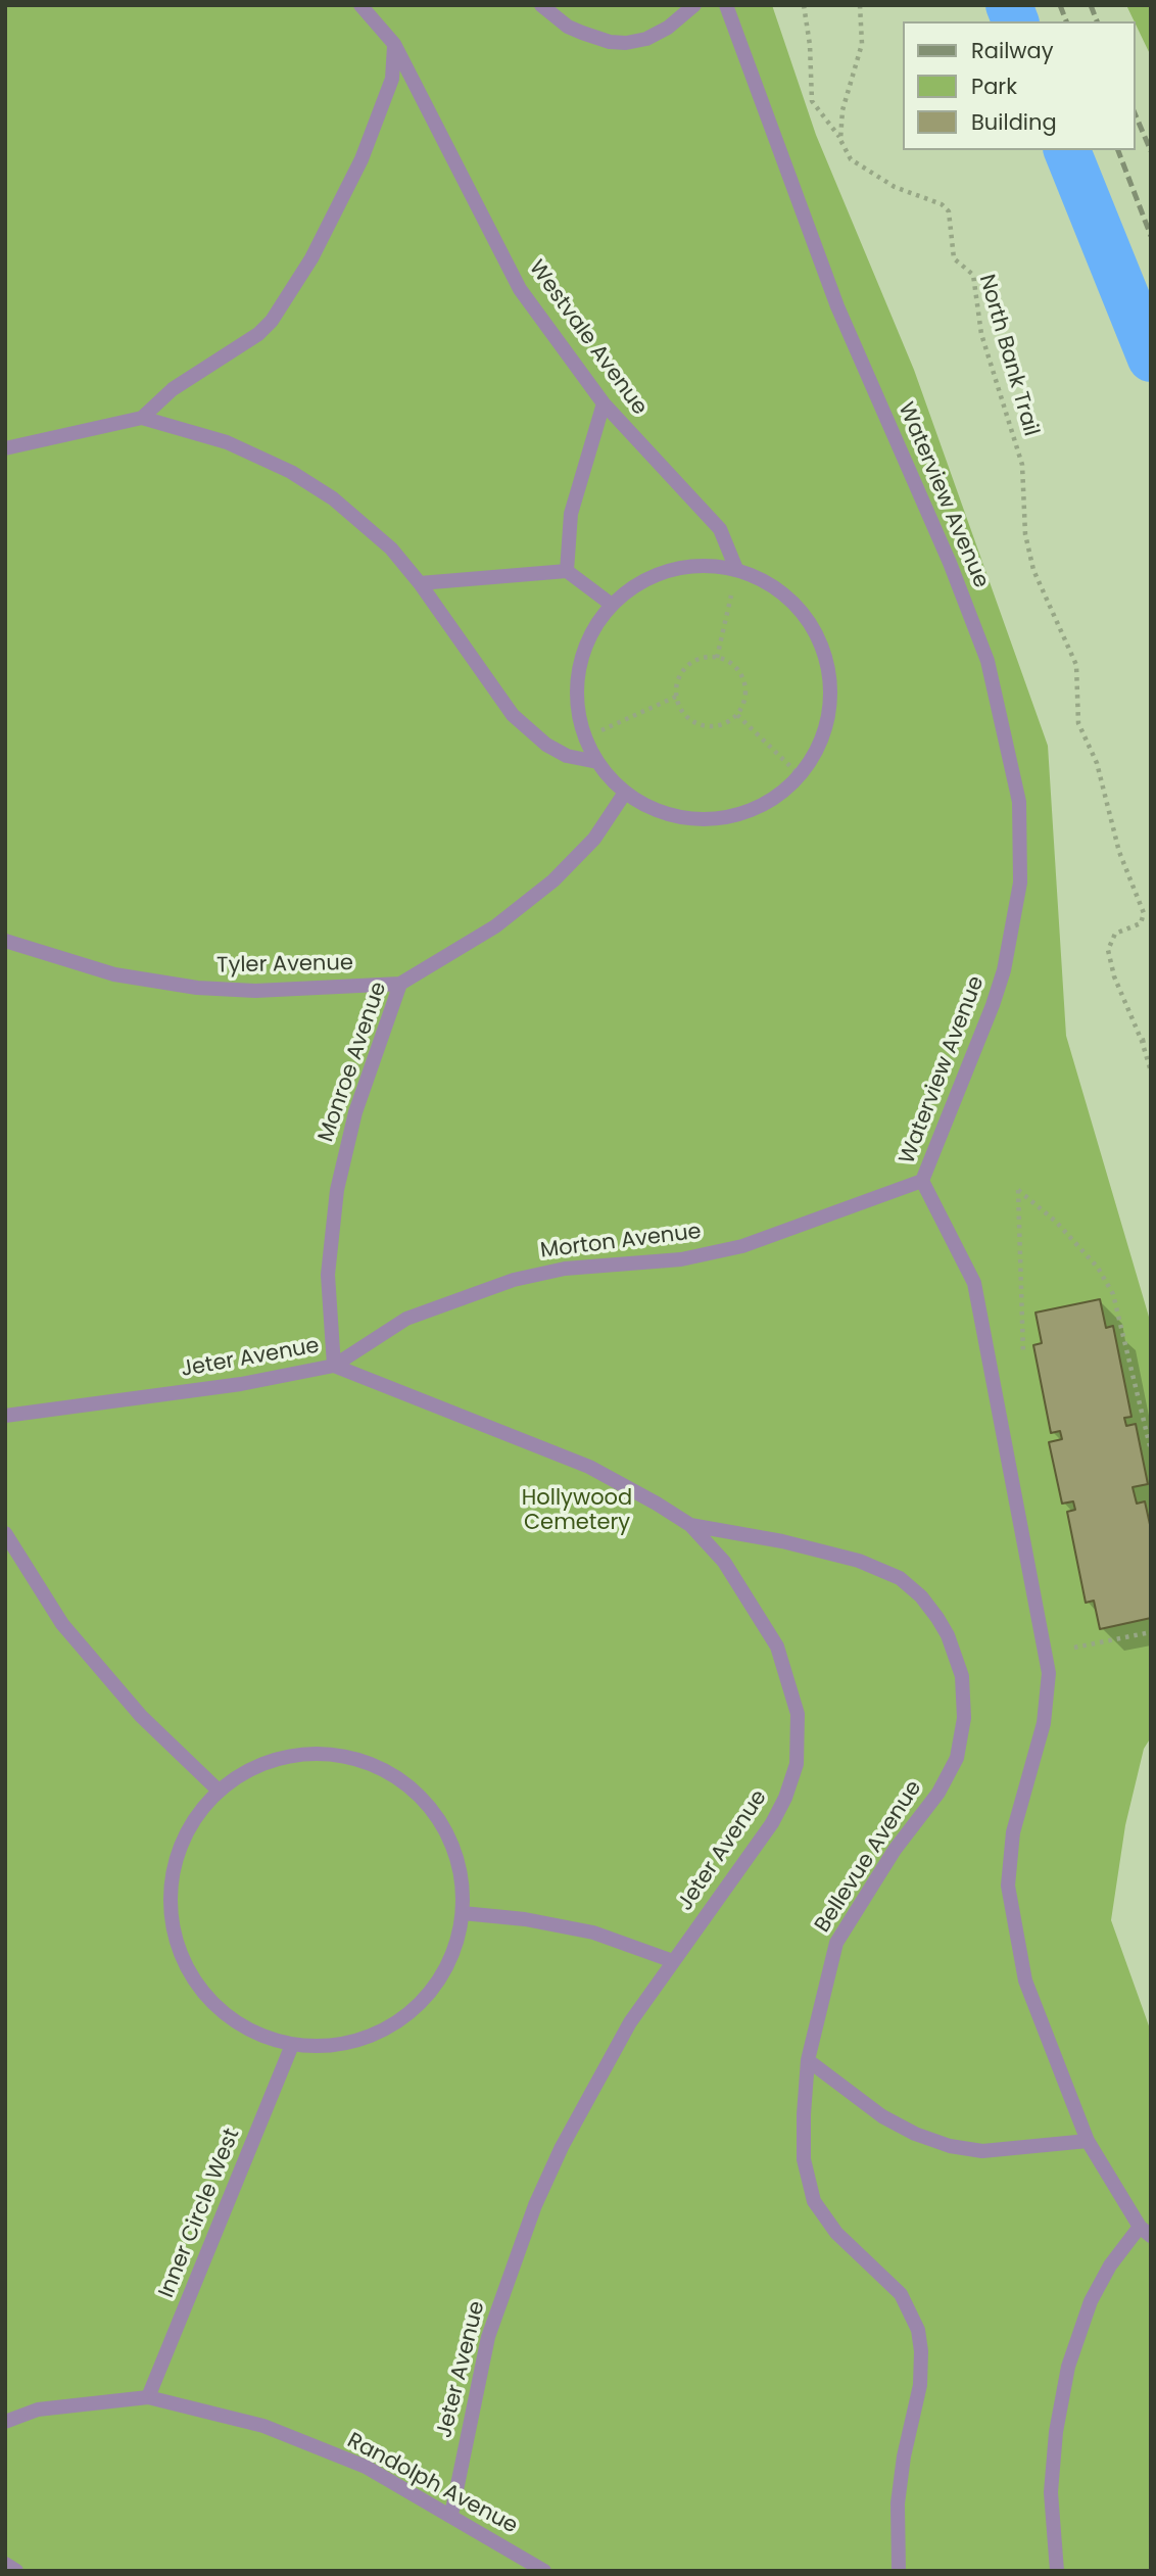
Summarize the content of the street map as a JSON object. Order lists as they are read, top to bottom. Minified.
{"streets":{"lane":["Westvale Avenue","Waterview Avenue","Tyler Avenue","Monroe Avenue","Morton Avenue","Jeter Avenue","Bellevue Avenue","Inner Circle West","Randolph Avenue"],"path":["North Bank Trail"]},"crossings":[["Waterview Avenue","Morton Avenue"],["Tyler Avenue","Monroe Avenue"],["Monroe Avenue","Morton Avenue"],["Monroe Avenue","Jeter Avenue"],["Morton Avenue","Jeter Avenue"],["Jeter Avenue","Bellevue Avenue"],["Jeter Avenue","Randolph Avenue"],["Inner Circle West","Randolph Avenue"]],"parks":["Hollywood Cemetery"],"legend":["Railway","Park","Building"]}
